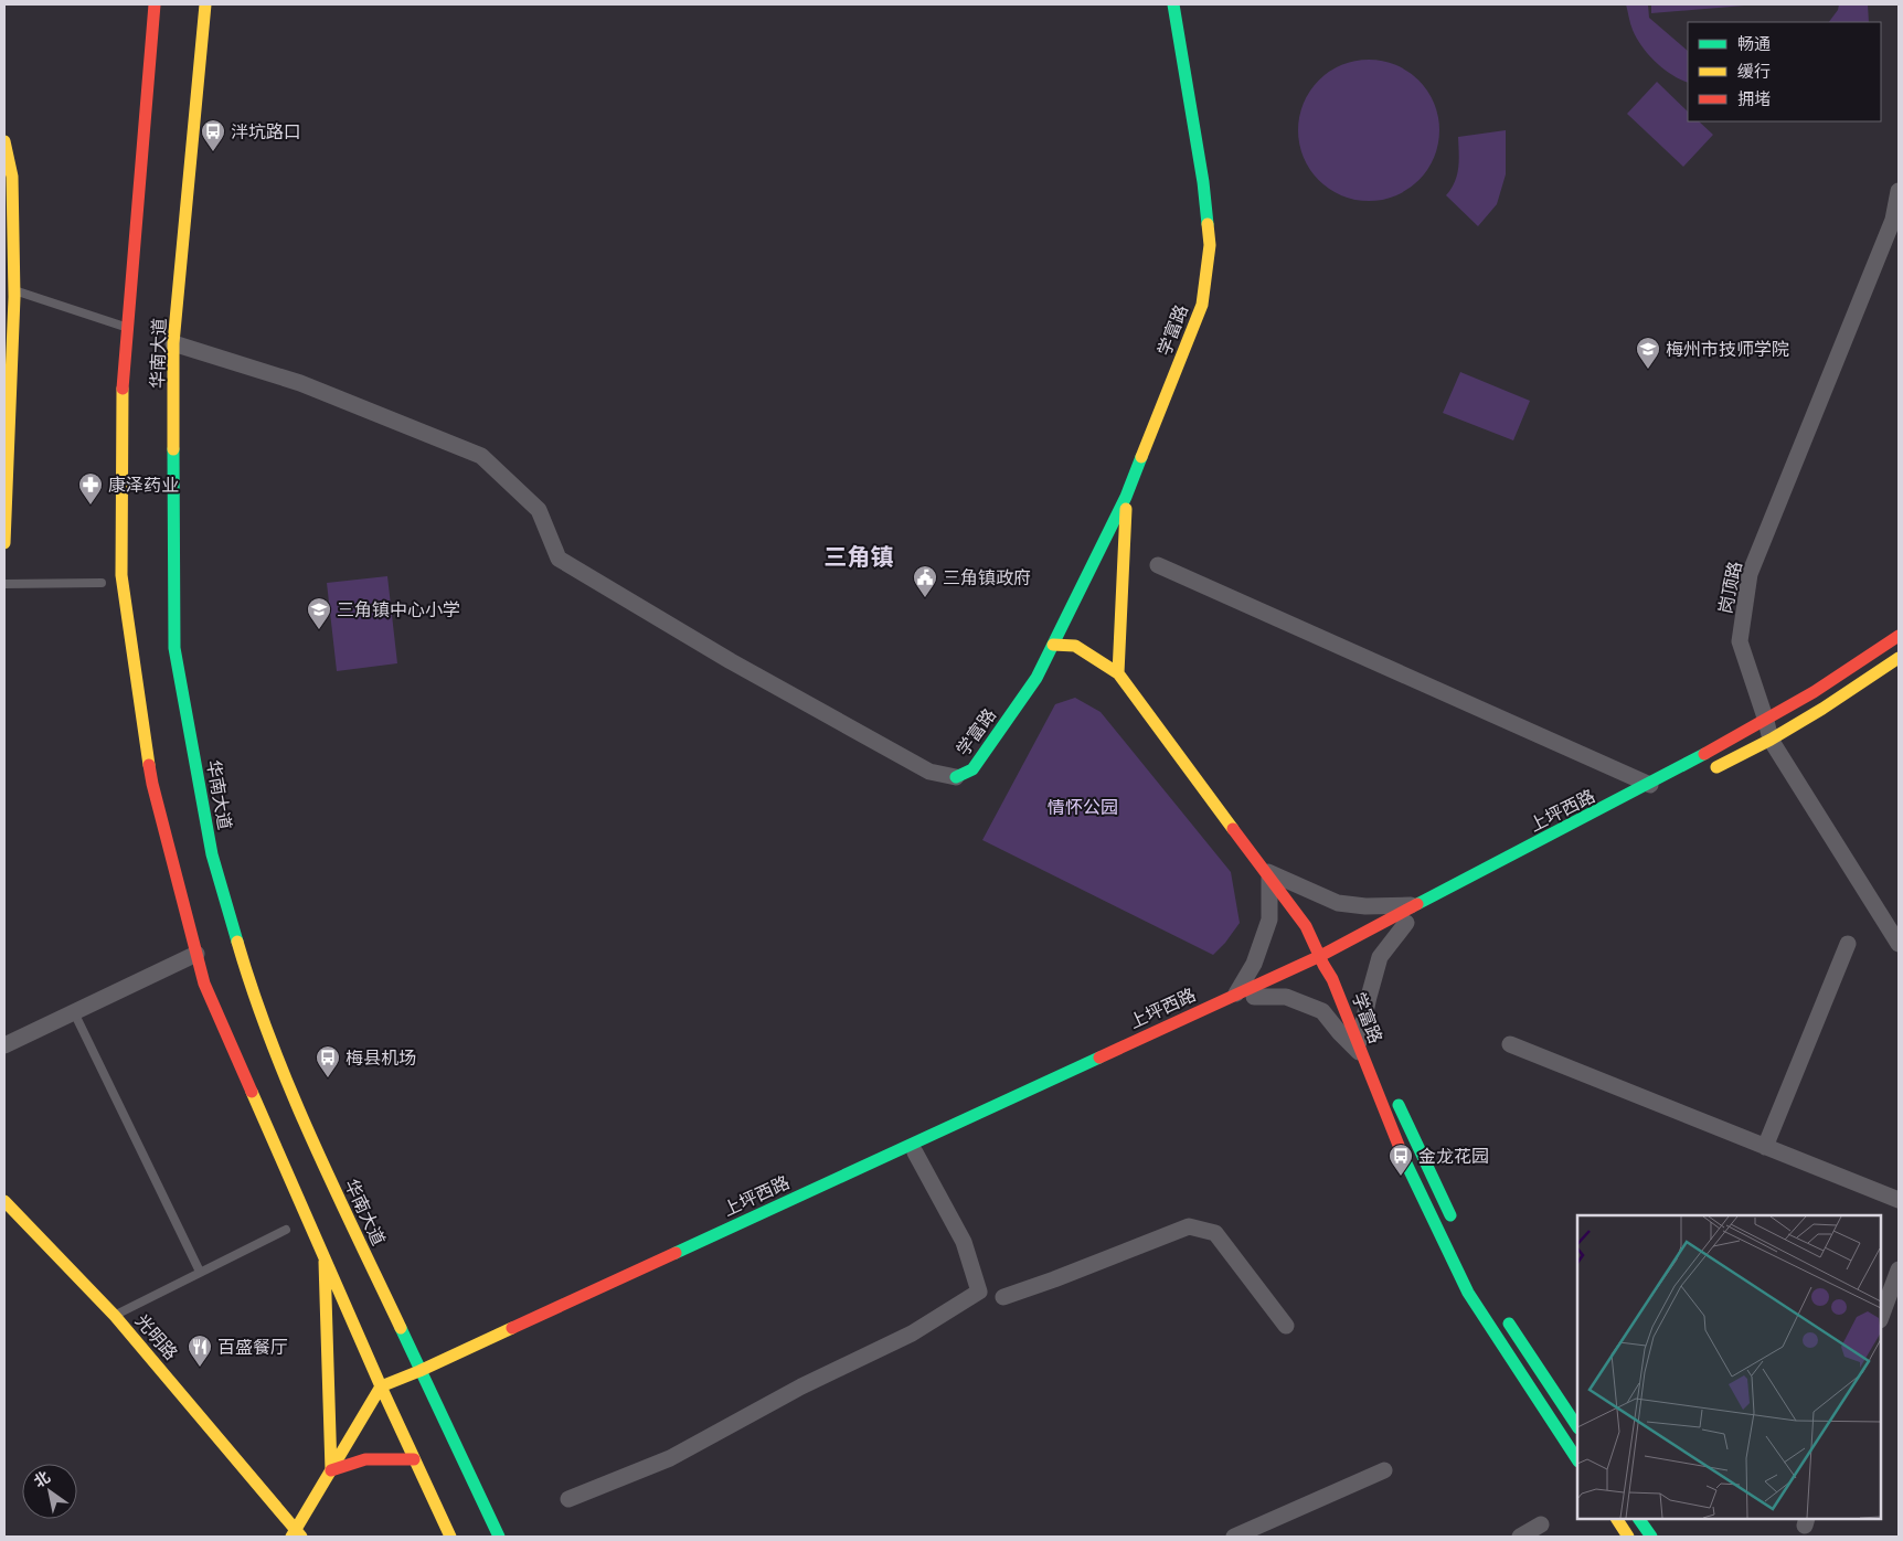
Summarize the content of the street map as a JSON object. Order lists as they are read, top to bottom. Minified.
{"streets":{"street":["学富路","华南大道","岗顶路","上坪西路","光明路"]},"crossings":[["学富路","上坪西路"],["华南大道","上坪西路"],["岗顶路","上坪西路"]],"districts":["三角镇"],"parks":["情怀公园"],"places":{"bus stop":["泮坑路口","梅县机场","金龙花园"],"school or university":["梅州市技师学院","三角镇中心小学"],"pharmacy":["康泽药业"],"public building":["三角镇政府"],"restaurant":["百盛餐厅"]},"legend":["畅通","缓行","拥堵"],"north":"top left"}
